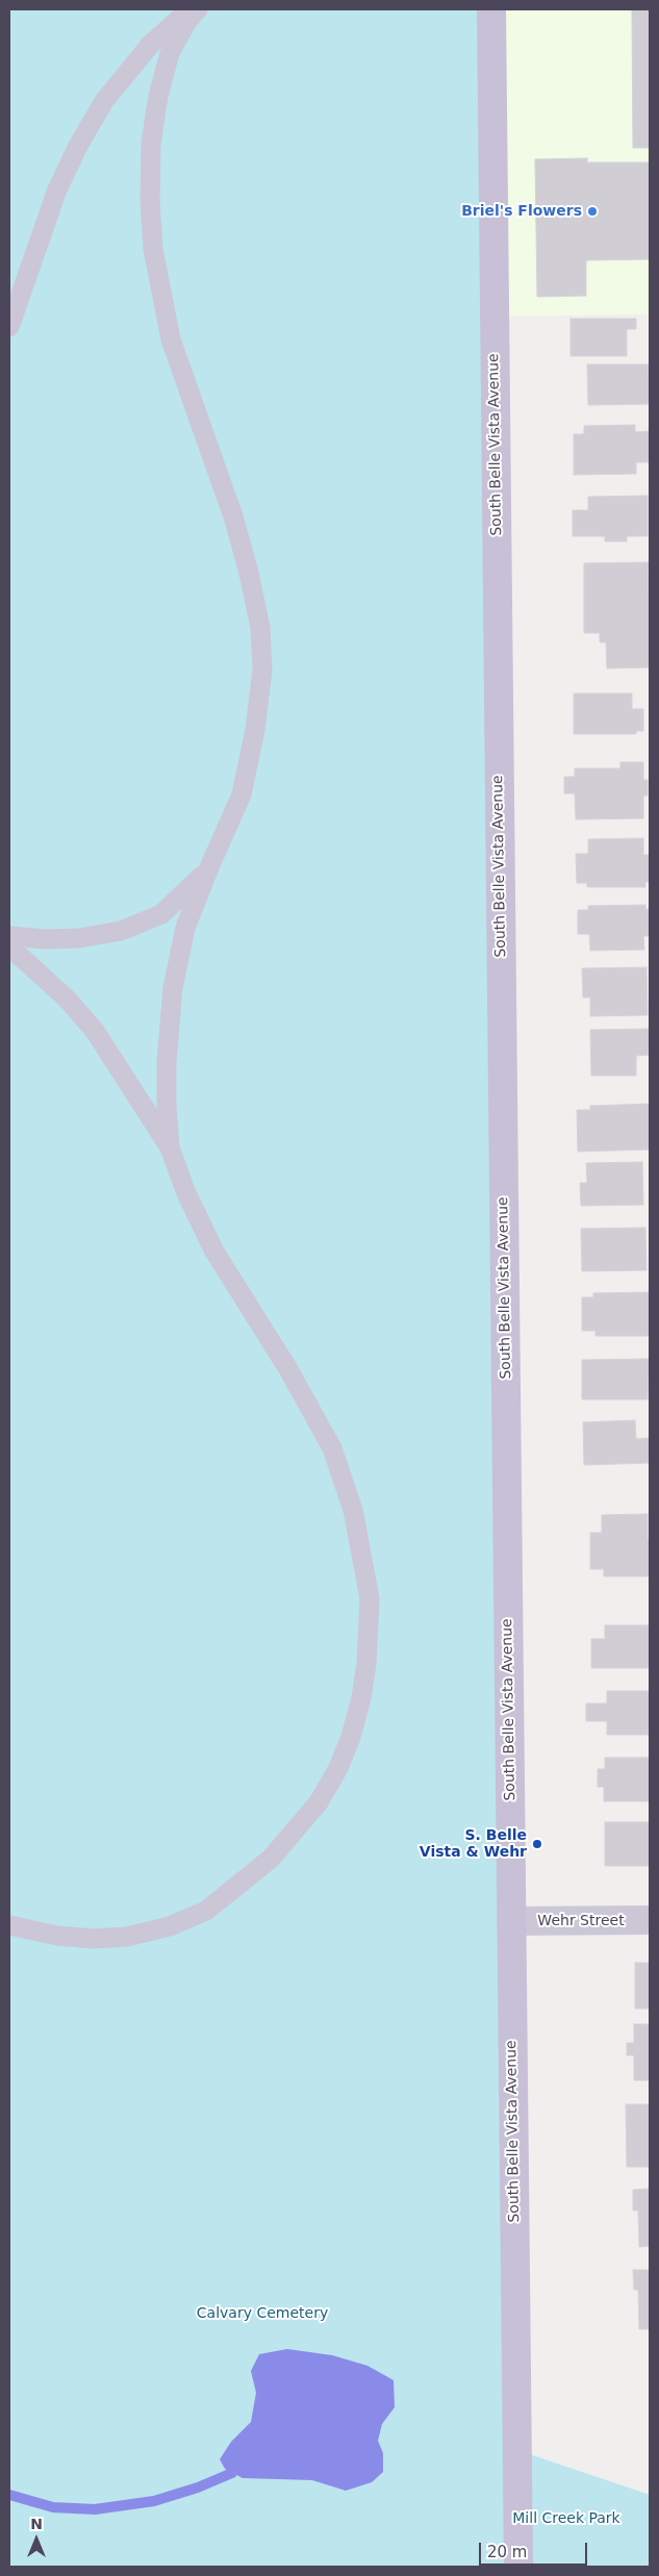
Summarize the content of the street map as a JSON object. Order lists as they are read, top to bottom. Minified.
{"streets":{"street":["South Belle Vista Avenue","Wehr Street"]},"crossings":[["South Belle Vista Avenue","Wehr Street"]],"parks":["Calvary Cemetery","Mill Creek Park"],"places":["Briel's Flowers","S. Belle Vista & Wehr"],"scale_bar":"20 m","north":"top"}
